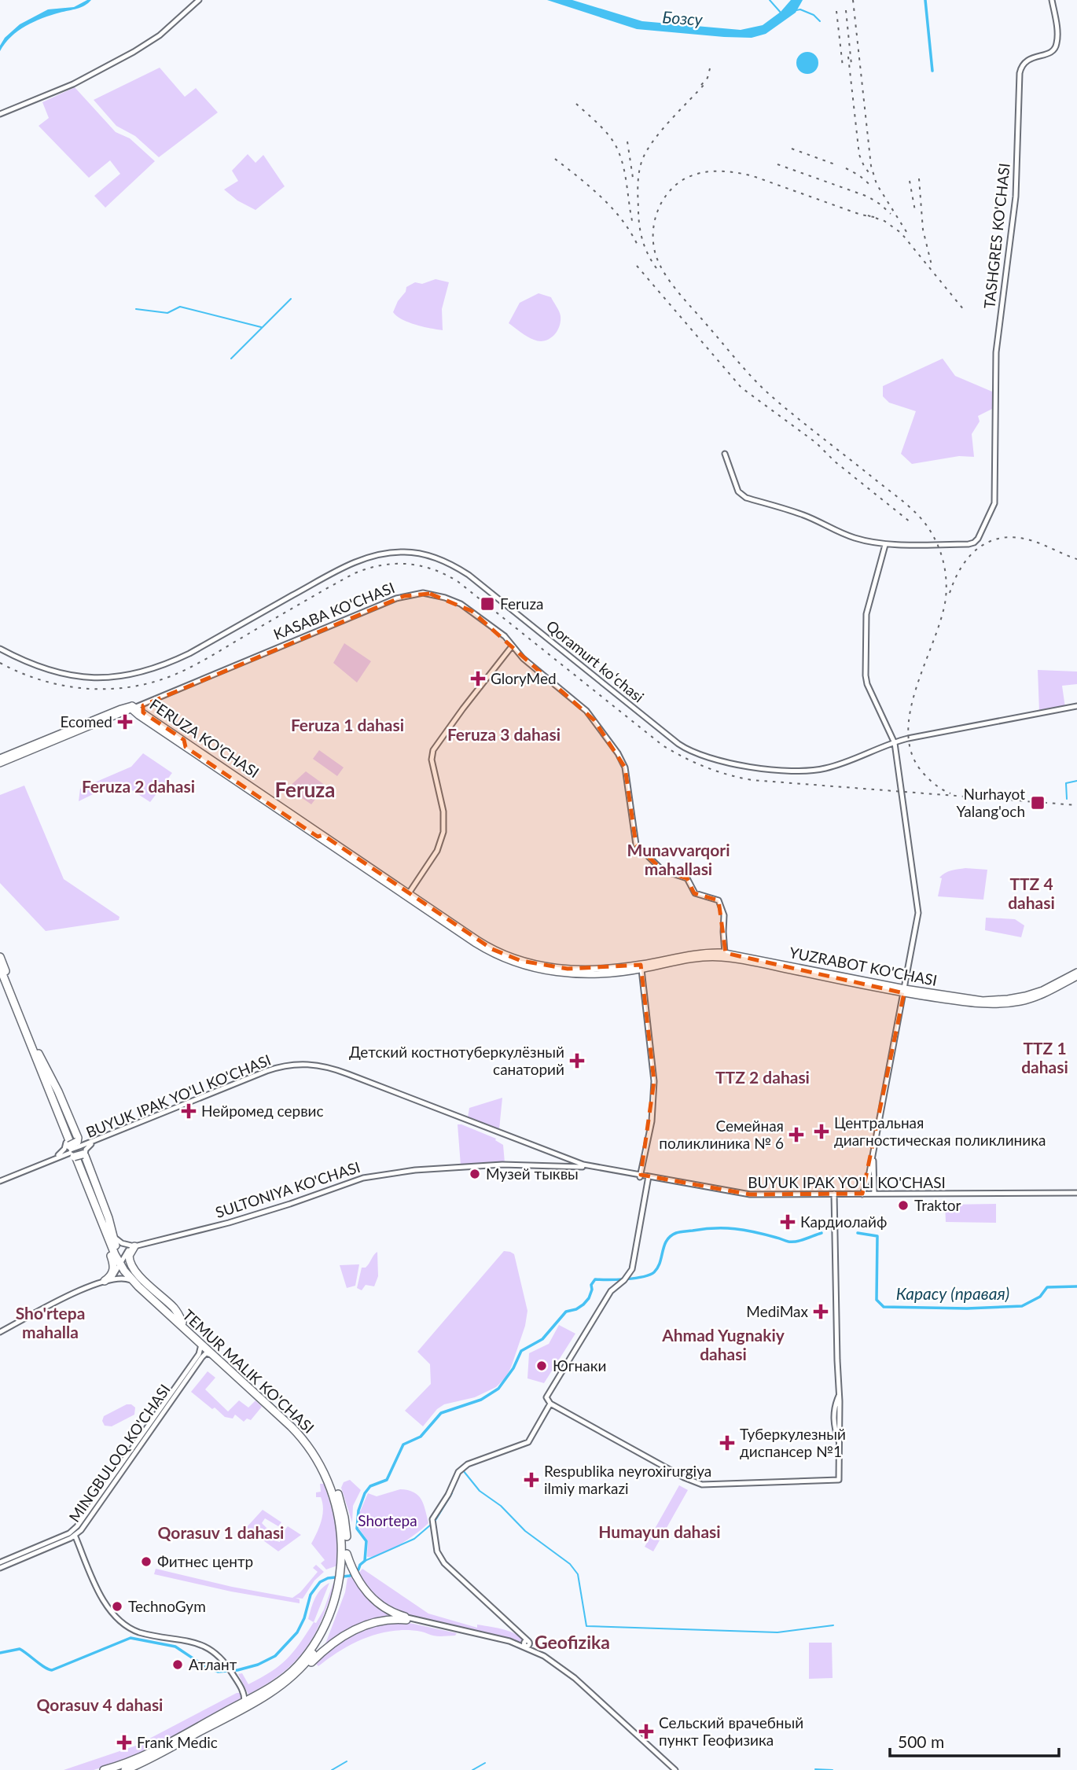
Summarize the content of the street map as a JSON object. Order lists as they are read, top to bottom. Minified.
{"streets":{"highway":["TEMUR MALIK KO'CHASI"],"main road":["TASHGRES KO'CHASI","KASABA KO'CHASI","Qoramurt koʻchasi","FERUZA KO'CHASI","YUZRABOT KO'CHASI","BUYUK IPAK YO'LI KO'CHASI","SULTONIYA KO'CHASI","MINGBULOQ KO'CHASI"]},"crossings":[["KASABA KO'CHASI","FERUZA KO'CHASI"],["KASABA KO'CHASI","YUZRABOT KO'CHASI"],["FERUZA KO'CHASI","YUZRABOT KO'CHASI"],["BUYUK IPAK YO'LI KO'CHASI","SULTONIYA KO'CHASI"],["TEMUR MALIK KO'CHASI","MINGBULOQ KO'CHASI"]],"districts":["Feruza 1 dahasi","Feruza 3 dahasi","Feruza 2 dahasi","Feruza","Munavvarqori mahallasi","TTZ 4 dahasi","TTZ 1 dahasi","TTZ 2 dahasi","Sho'rtepa mahalla","Ahmad Yugnakiy dahasi","Humayun dahasi","Qorasuv 1 dahasi","Geofizika","Qorasuv 4 dahasi"],"water":["Бозсу","Карасу (правая)"],"parks":["Shortepa"],"places":{"transit":["Feruza","Nurhayot Yalang'och"],"health":["GloryMed","Ecomed","Детский костнотуберкулёзный санаторий","Нейромед сервис","Центральная диагностическая поликлиника","Семейная поликлиника № 6","Кардиолайф","MediMax","Туберкулезный диспансер №1","Respublika neyroxirurgiya ilmiy markazi","Сельский врачебный пункт Геофизика","Frank Medic"],"other":["Музей тыквы","Traktor","Югнаки","Фитнес центр","TechnoGym","Атлант"]},"scale_bar":"500 m"}
